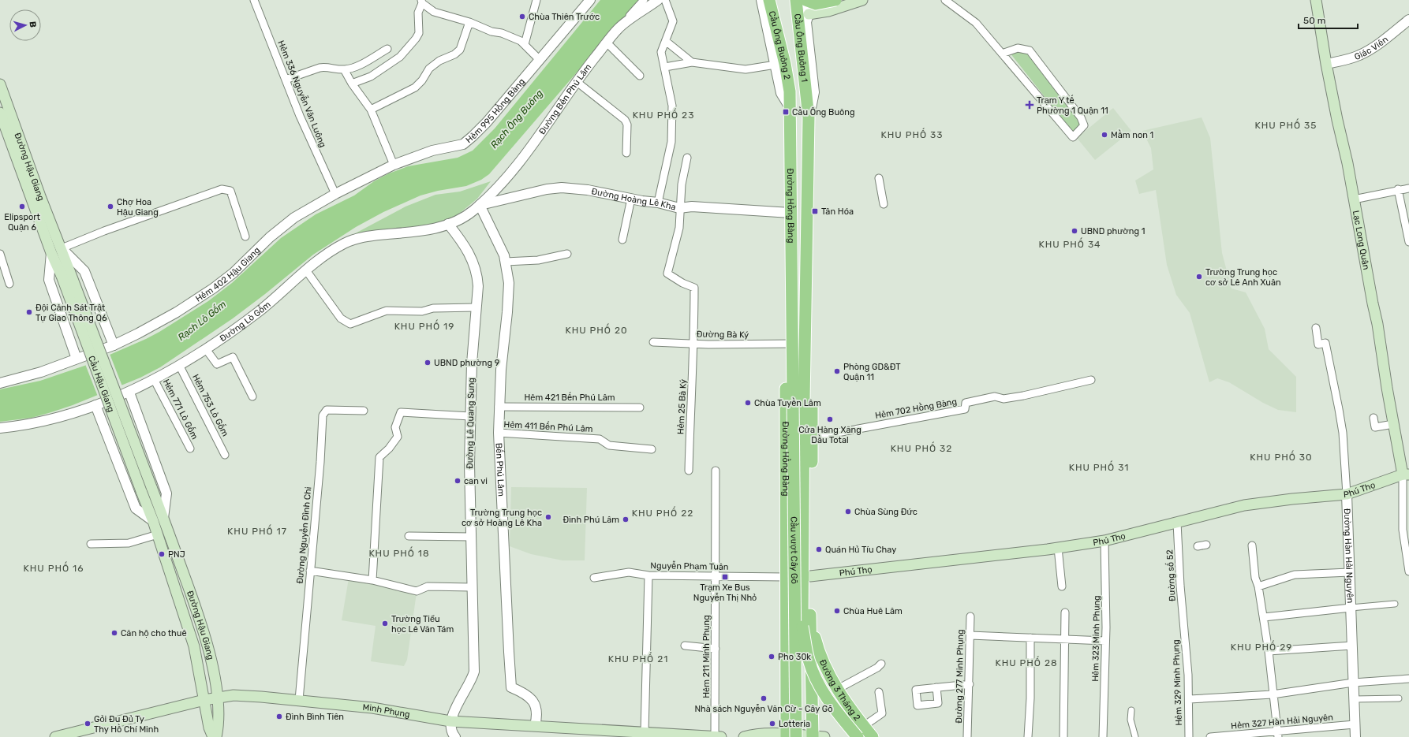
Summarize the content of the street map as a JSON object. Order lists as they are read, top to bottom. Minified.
{"streets":{"main road":["Cầu Ông Buông 2","Cầu Ông Buông 1","Đường Hậu Giang","Đường Hồng Bàng","Lạc Long Quân","Cầu Hậu Giang","Phú Thọ","Cầu vượt Cây Gõ","Đường 3 Tháng 2","Minh Phụng"],"street":["Giác Viên","Hẻm 336 Nguyễn Văn Luông","Đường Bến Phú Lâm","Hẻm 995 Hồng Bàng","Đường Hoàng Lê Kha","Hẻm 402 Hậu Giang","Đường Lò Gốm","Đường Bà Ký","Hẻm 421 Bến Phú Lâm","Hẻm 753 Lò Gốm","Hẻm 25 Bà Ký","Hẻm 702 Hồng Bàng","Hẻm 771 Lò Gốm","Đường Lê Quang Sung","Hẻm 411 Bến Phú Lâm","Bến Phú Lâm","Đường Nguyễn Đình Chi","Đường Hàn Hải Nguyên","Nguyễn Phạm Tuân","Đường số 52","Hẻm 323 Minh Phụng","Hẻm 211 Minh Phụng","Đường 277 Minh Phụng","Hẻm 329 Minh Phụng","Hẻm 327 Hàn Hải Nguyên"]},"crossings":[["Cầu Ông Buông 2","Đường Hồng Bàng"],["Giác Viên","Lạc Long Quân"],["Cầu Ông Buông 1","Đường Hồng Bàng"],["Hẻm 336 Nguyễn Văn Luông","Hẻm 995 Hồng Bàng"],["Hẻm 336 Nguyễn Văn Luông","Hẻm 402 Hậu Giang"],["Đường Bến Phú Lâm","Đường Hoàng Lê Kha"],["Đường Bến Phú Lâm","Đường Lò Gốm"],["Đường Bến Phú Lâm","Bến Phú Lâm"],["Hẻm 995 Hồng Bàng","Hẻm 402 Hậu Giang"],["Đường Hậu Giang","Hẻm 402 Hậu Giang"],["Đường Hậu Giang","Đường Lò Gốm"],["Đường Hậu Giang","Cầu Hậu Giang"],["Đường Hậu Giang","Minh Phụng"],["Đường Hoàng Lê Kha","Đường Hồng Bàng"],["Đường Hoàng Lê Kha","Đường Lò Gốm"],["Đường Hoàng Lê Kha","Hẻm 25 Bà Ký"],["Đường Hoàng Lê Kha","Bến Phú Lâm"],["Đường Hồng Bàng","Đường Bà Ký"],["Đường Hồng Bàng","Hẻm 702 Hồng Bàng"],["Đường Hồng Bàng","Phú Thọ"],["Đường Hồng Bàng","Cầu vượt Cây Gõ"],["Đường Hồng Bàng","Nguyễn Phạm Tuân"],["Đường Hồng Bàng","Đường 3 Tháng 2"],["Lạc Long Quân","Phú Thọ"],["Đường Lò Gốm","Hẻm 753 Lò Gốm"],["Đường Lò Gốm","Hẻm 771 Lò Gốm"],["Đường Lò Gốm","Đường Lê Quang Sung"],["Đường Lò Gốm","Bến Phú Lâm"],["Đường Bà Ký","Hẻm 25 Bà Ký"],["Hẻm 421 Bến Phú Lâm","Bến Phú Lâm"],["Đường Lê Quang Sung","Minh Phụng"],["Hẻm 411 Bến Phú Lâm","Bến Phú Lâm"],["Bến Phú Lâm","Minh Phụng"],["Phú Thọ","Đường Hàn Hải Nguyên"],["Phú Thọ","Đường số 52"],["Phú Thọ","Hẻm 323 Minh Phụng"],["Đường Nguyễn Đình Chi","Minh Phụng"],["Cầu vượt Cây Gõ","Đường 3 Tháng 2"],["Đường Hàn Hải Nguyên","Hẻm 327 Hàn Hải Nguyên"],["Nguyễn Phạm Tuân","Hẻm 211 Minh Phụng"],["Đường số 52","Hẻm 329 Minh Phụng"],["Hẻm 211 Minh Phụng","Minh Phụng"]],"districts":["KHU PHỐ 23","KHU PHỐ 35","KHU PHỐ 33","KHU PHỐ 34","KHU PHỐ 19","KHU PHỐ 20","KHU PHỐ 32","KHU PHỐ 30","KHU PHỐ 31","KHU PHỐ 22","KHU PHỐ 17","KHU PHỐ 18","KHU PHỐ 16","KHU PHỐ 29","KHU PHỐ 21","KHU PHỐ 28"],"water":["Rạch Ông Buông","Rạch Lò Gốm"],"places":{"other":["Chùa Thiên Trước","Mầm non 1","Elipsport Quận 6","Chợ Hoa Hậu Giang","UBND phường 1","Trường Trung học cơ sở Lê Anh Xuân","Đội Cảnh Sát Trật Tự Giao Thông Q6","UBND phường 9","Phòng GD&ĐT Quận 11","Chùa Tuyền Lâm","Cửa Hàng Xăng Dầu Total","can vi","Chùa Sùng Đức","Trường Trung học cơ sở Hoàng Lê Kha","Đình Phú Lâm","Quán Hủ Tíu Chay","PNJ","Chùa Huê Lâm","Trường Tiểu học Lê Văn Tám","Căn hộ cho thuê","Pho 30k","Nhà sách Nguyễn Văn Cừ - Cây Gõ","Đình Bình Tiên","Gỏi Đu Đủ Ty Thy Hồ Chí Minh","Lotteria"],"health":["Trạm Y tế Phường 1 Quận 11"],"transit":["Cầu Ông Buông","Tân Hóa","Trạm Xe Bus Nguyễn Thị Nhỏ"]},"scale_bar":"50 m","north":"right"}
